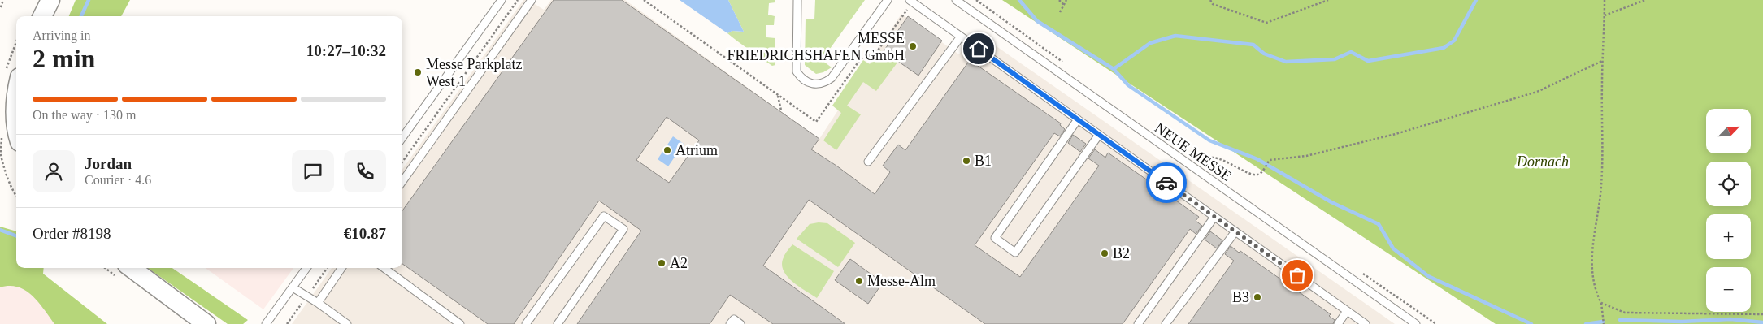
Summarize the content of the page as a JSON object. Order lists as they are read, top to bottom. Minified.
{"streets":{"lane":["NEUE MESSE"]},"parks":["Dornach"],"places":["MESSE FRIEDRICHSHAFEN GmbH","Messe Parkplatz West 1","Atrium","B1","B2","A2","Messe-Alm","B3"],"north":"top right","page":{"heading":["2 min","Arriving in","10:27–10:32"],"panel":["Jordan","Courier · 4.6","Order #8198","€10.87"],"bar":"On the way · 130 m","map_buttons":["+","−"]}}
